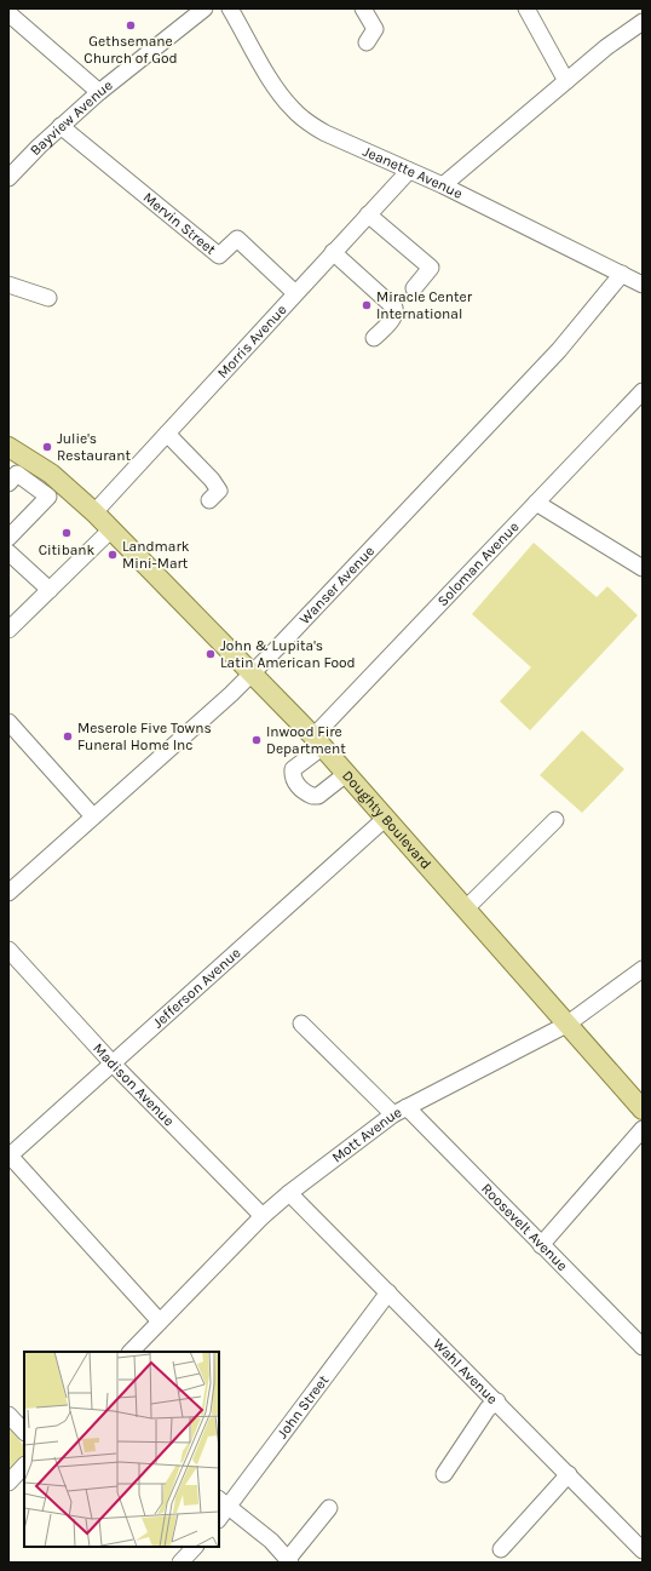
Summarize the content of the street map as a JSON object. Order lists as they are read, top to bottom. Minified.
{"streets":{"main road":["Doughty Boulevard"],"street":["Bayview Avenue","Jeanette Avenue","Mervin Street","Morris Avenue","Soloman Avenue","Wanser Avenue","Jefferson Avenue","Madison Avenue","Mott Avenue","Roosevelt Avenue","Wahl Avenue","John Street"]},"crossings":[["Bayview Avenue","Mervin Street"],["Jeanette Avenue","Morris Avenue"],["Jeanette Avenue","Wanser Avenue"],["Mervin Street","Morris Avenue"],["Morris Avenue","Doughty Boulevard"],["Soloman Avenue","Doughty Boulevard"],["Wanser Avenue","Doughty Boulevard"],["Doughty Boulevard","Jefferson Avenue"],["Doughty Boulevard","Mott Avenue"],["Jefferson Avenue","Madison Avenue"],["Madison Avenue","Mott Avenue"],["Mott Avenue","Roosevelt Avenue"],["Mott Avenue","Wahl Avenue"],["Wahl Avenue","John Street"]],"places":["Gethsemane Church of God","Miracle Center International","Julie's Restaurant","Citibank","Landmark Mini-Mart","John & Lupita's Latin American Food","Meserole Five Towns Funeral Home Inc","Inwood Fire Department"]}
